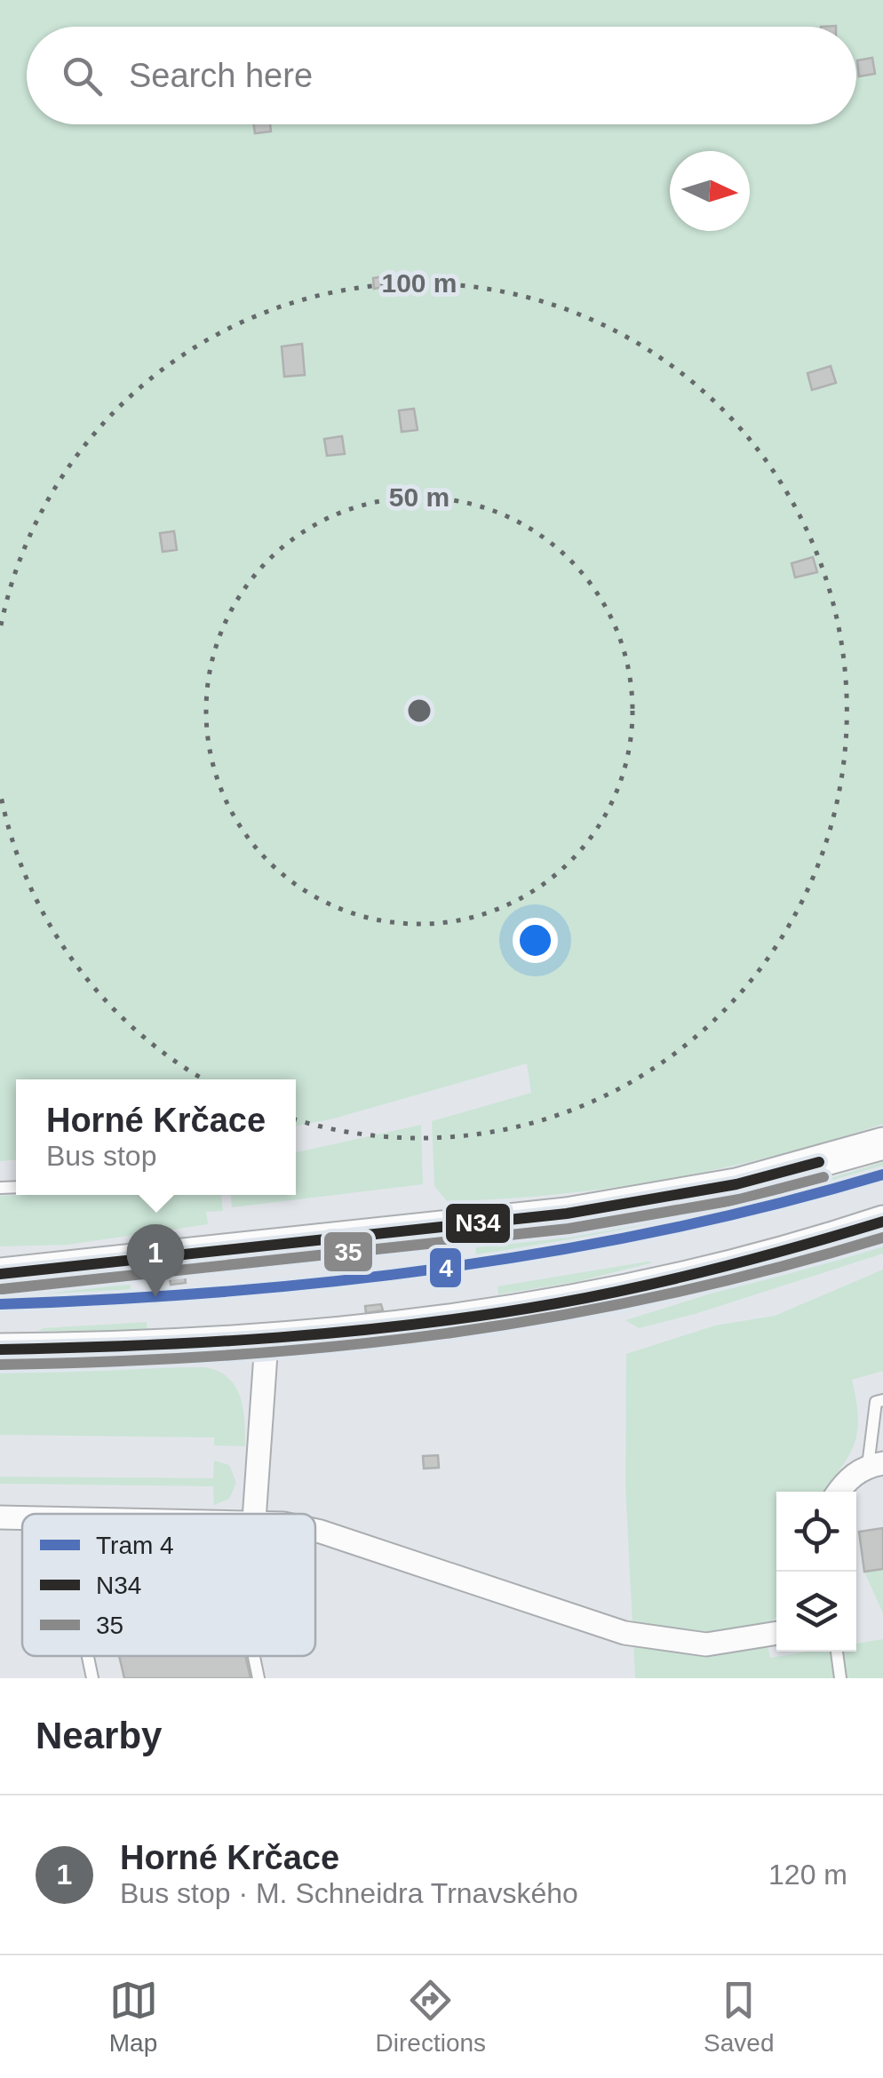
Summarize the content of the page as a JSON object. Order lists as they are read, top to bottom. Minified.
{"lines":["transit line N34","tram line 4","transit line 35"],"legend":["Tram 4","N34","35"],"north":"right","page":{"search":"Search here","popup":["Horné Krčace","Bus stop"],"pins":"1","heading":"Nearby","list":[{"mark":"1","name":"Horné Krčace","note":"Bus stop · M. Schneidra Trnavského","value":"120 m"}],"nav":["Map","Directions","Saved"]},"rings":["100 m","50 m"]}
